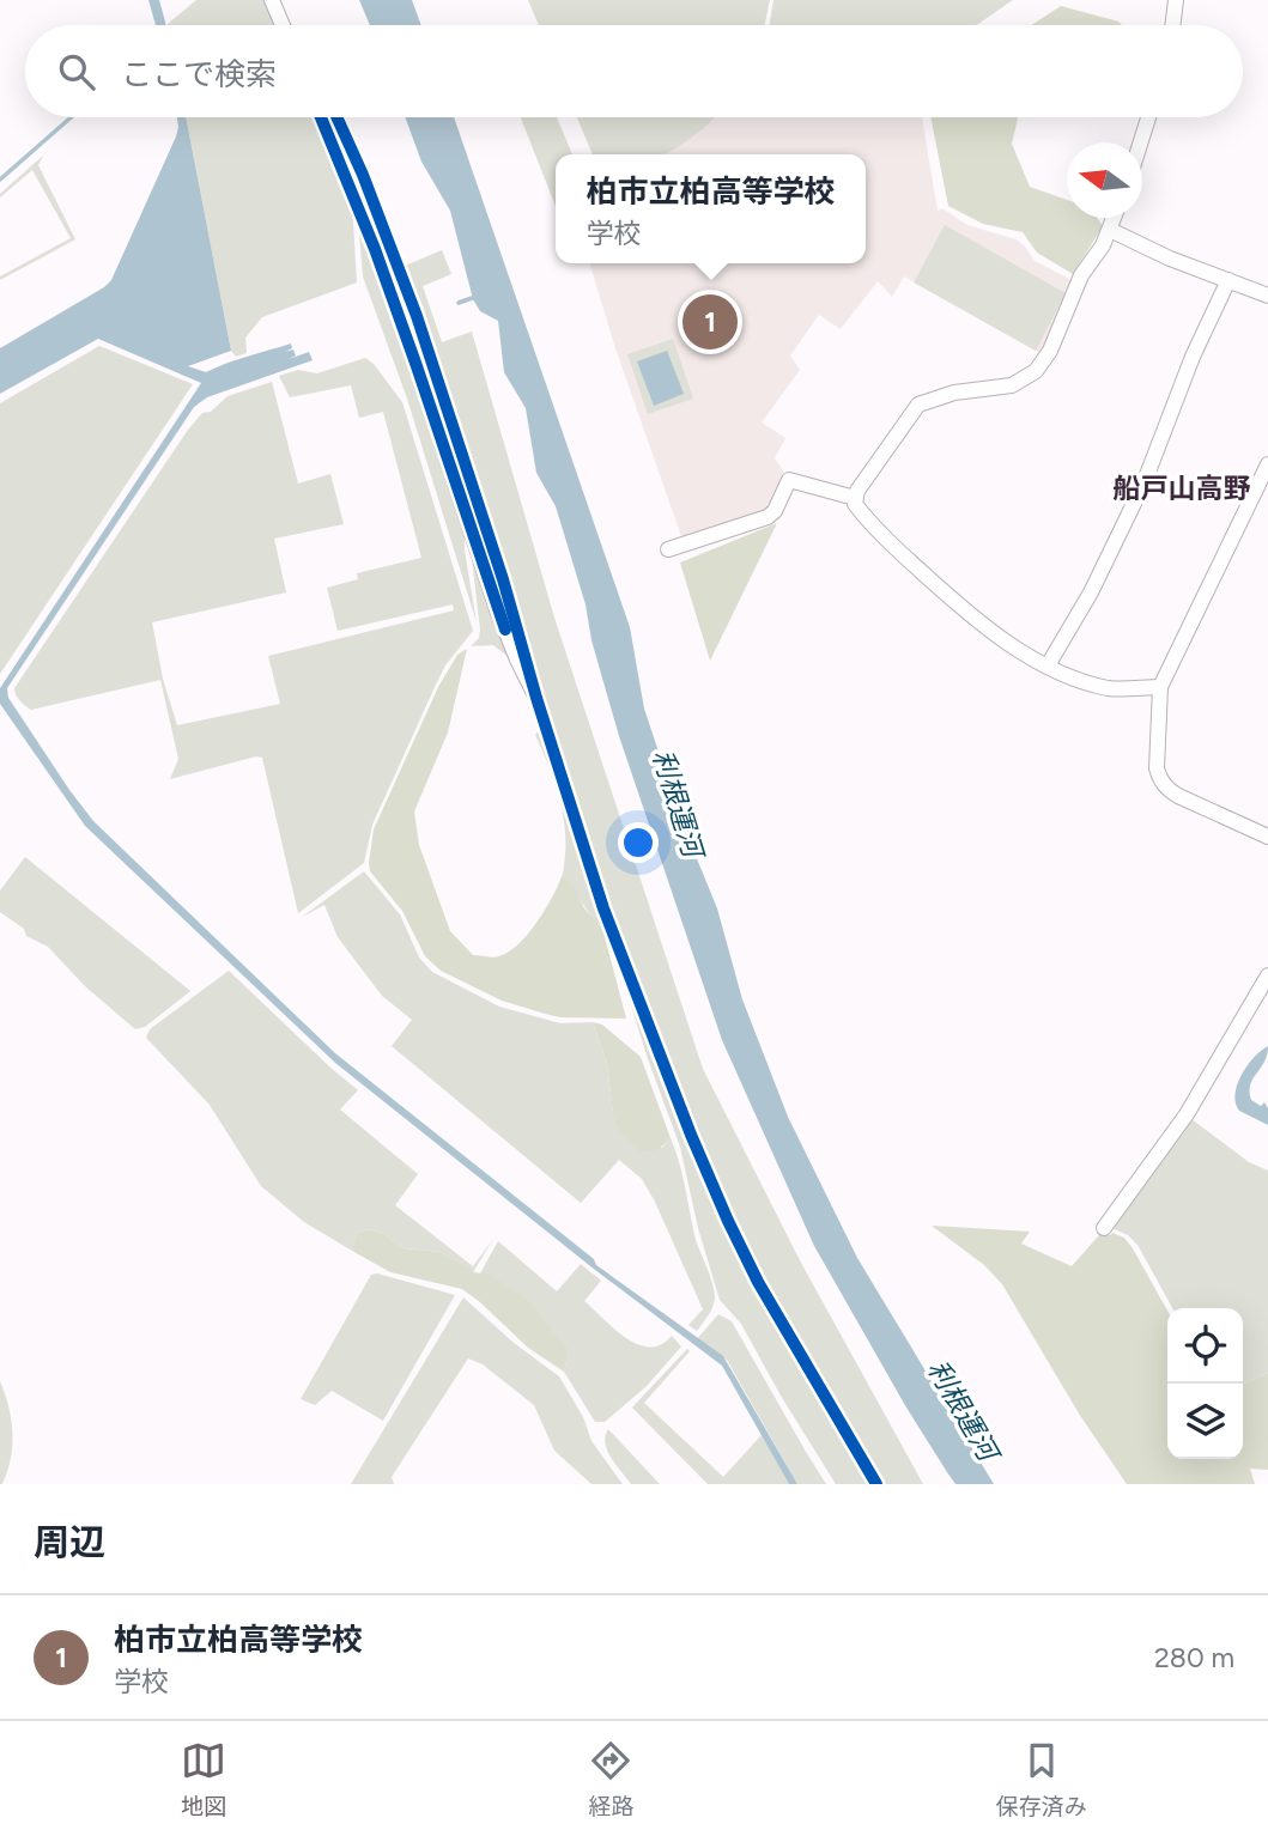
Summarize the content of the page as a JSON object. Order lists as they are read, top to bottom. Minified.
{"districts":["船戸山高野"],"water":["利根運河"],"north":"left","page":{"search":"ここで検索","popup":["柏市立柏高等学校","学校"],"pins":"1","heading":"周辺","list":[{"mark":"1","name":"柏市立柏高等学校","note":"学校","value":"280 m"}],"nav":["地図","経路","保存済み"]}}
